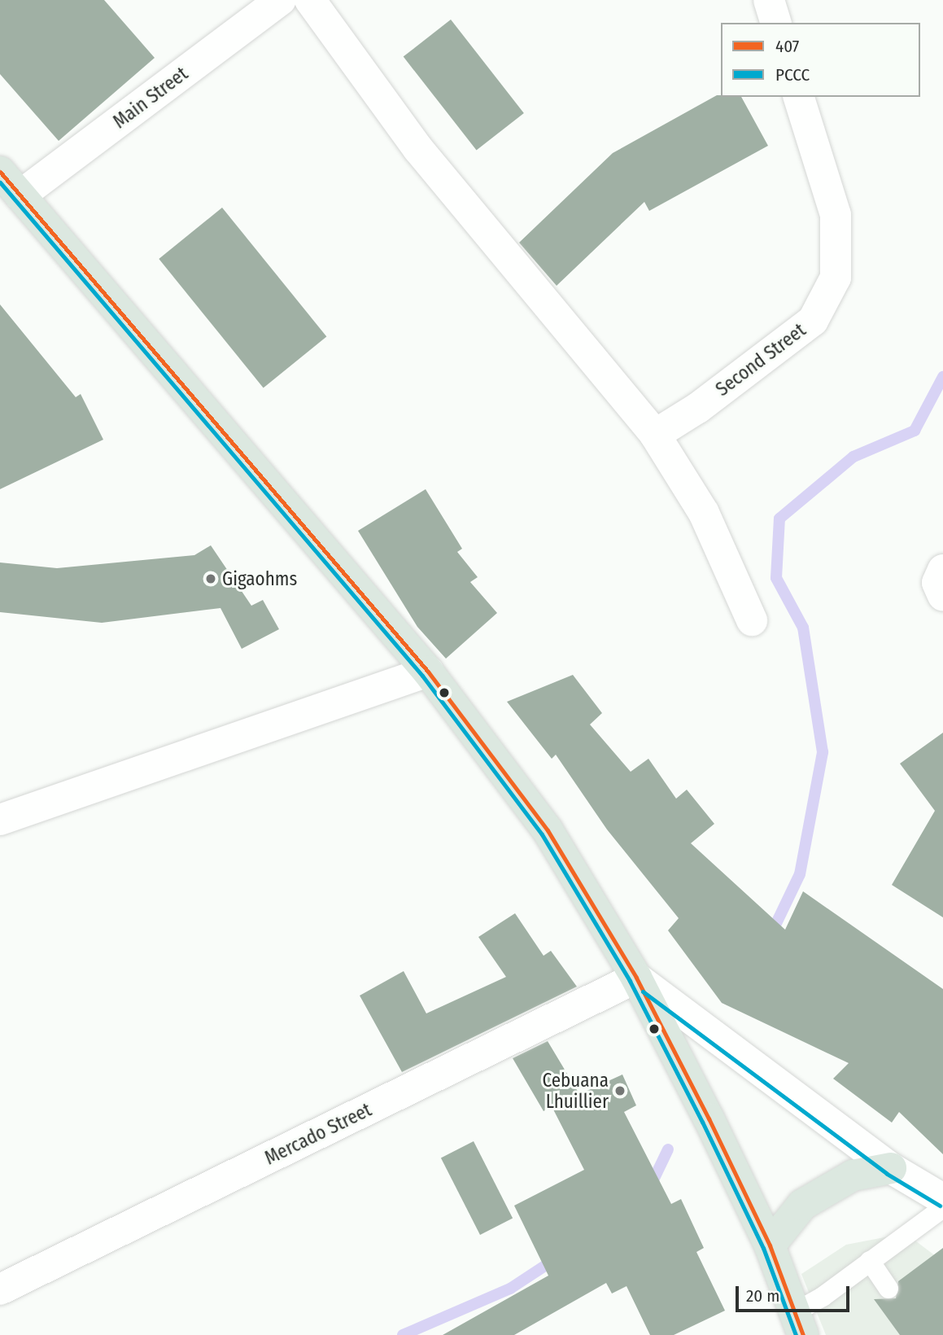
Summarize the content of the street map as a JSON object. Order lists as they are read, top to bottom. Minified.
{"streets":{"street":["Main Street","Second Street","Mercado Street"]},"places":["Gigaohms","Cebuana Lhuillier"],"lines":["transit line 407","transit line PCCC"],"legend":["407","PCCC"],"scale_bar":"20 m"}
